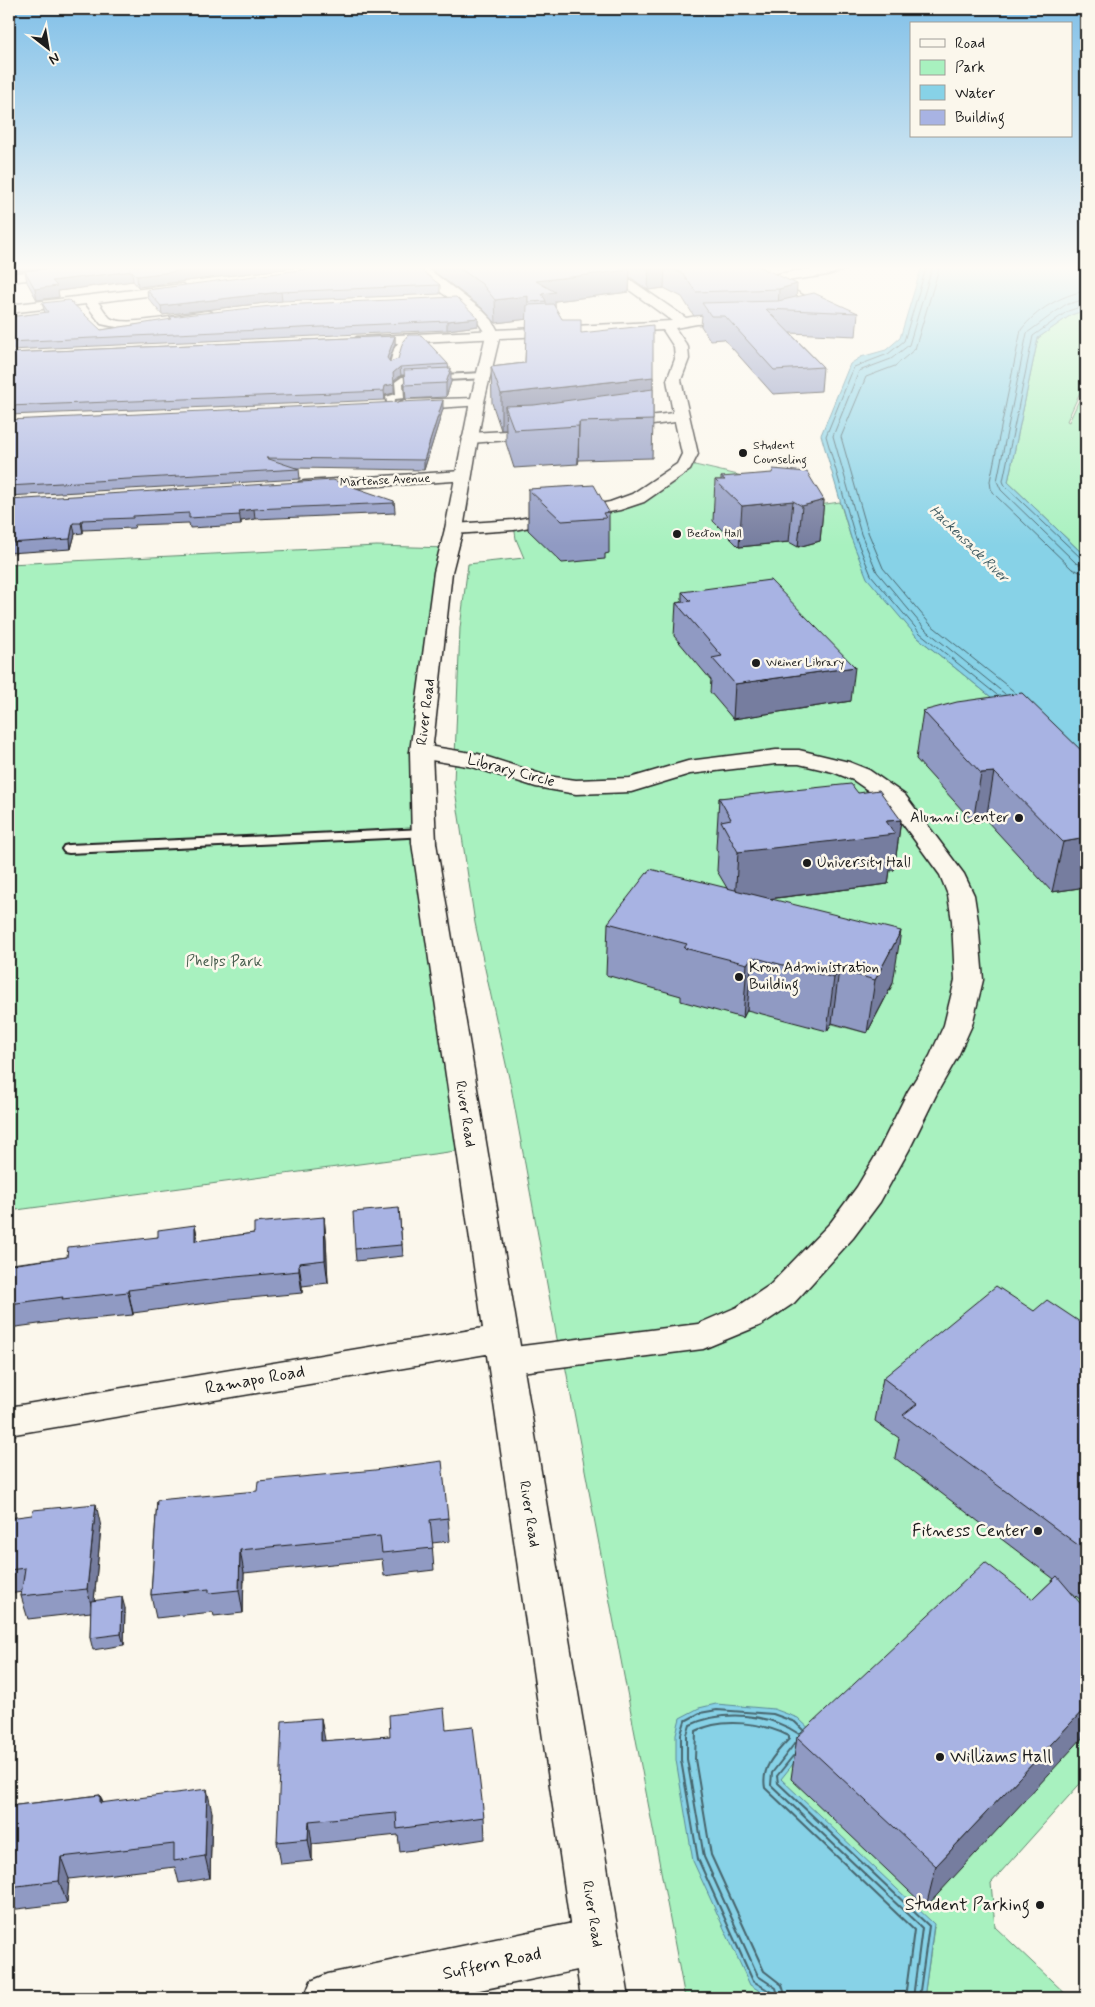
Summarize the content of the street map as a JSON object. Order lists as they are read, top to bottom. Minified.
{"streets":{"street":["Martense Avenue","River Road","Library Circle","Ramapo Road","Suffern Road"]},"crossings":[["Martense Avenue","River Road"],["River Road","Library Circle"],["River Road","Ramapo Road"],["River Road","Suffern Road"],["Library Circle","Ramapo Road"]],"water":["Hackensack River"],"parks":["Phelps Park"],"places":["Student Counseling","Becton Hall","Weiner Library","Alumni Center","University Hall","Kron Administration Building","Fitness Center","Williams Hall","Student Parking"],"legend":["Road","Park","Water","Building"],"north":"bottom right"}
